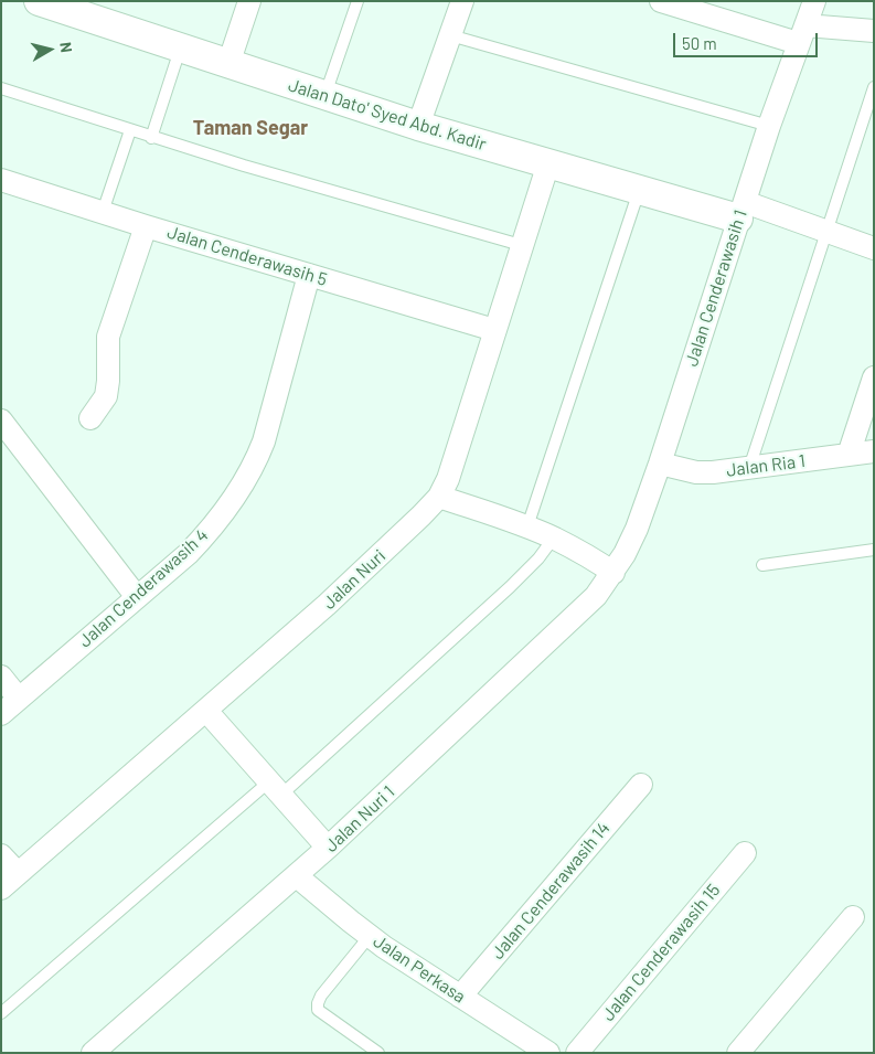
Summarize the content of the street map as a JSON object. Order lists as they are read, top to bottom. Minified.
{"streets":{"street":["Jalan Dato' Syed Abd. Kadir","Jalan Cenderawasih 5","Jalan Cenderawasih 1","Jalan Ria 1","Jalan Nuri","Jalan Cenderawasih 4","Jalan Nuri 1","Jalan Cenderawasih 14","Jalan Cenderawasih 15","Jalan Perkasa"]},"crossings":[["Jalan Dato' Syed Abd. Kadir","Jalan Cenderawasih 1"],["Jalan Dato' Syed Abd. Kadir","Jalan Nuri"],["Jalan Cenderawasih 5","Jalan Nuri"],["Jalan Cenderawasih 5","Jalan Cenderawasih 4"],["Jalan Cenderawasih 1","Jalan Ria 1"],["Jalan Cenderawasih 1","Jalan Nuri 1"],["Jalan Nuri 1","Jalan Perkasa"],["Jalan Cenderawasih 14","Jalan Perkasa"]],"districts":["Taman Segar"],"scale_bar":"50 m","north":"right"}
